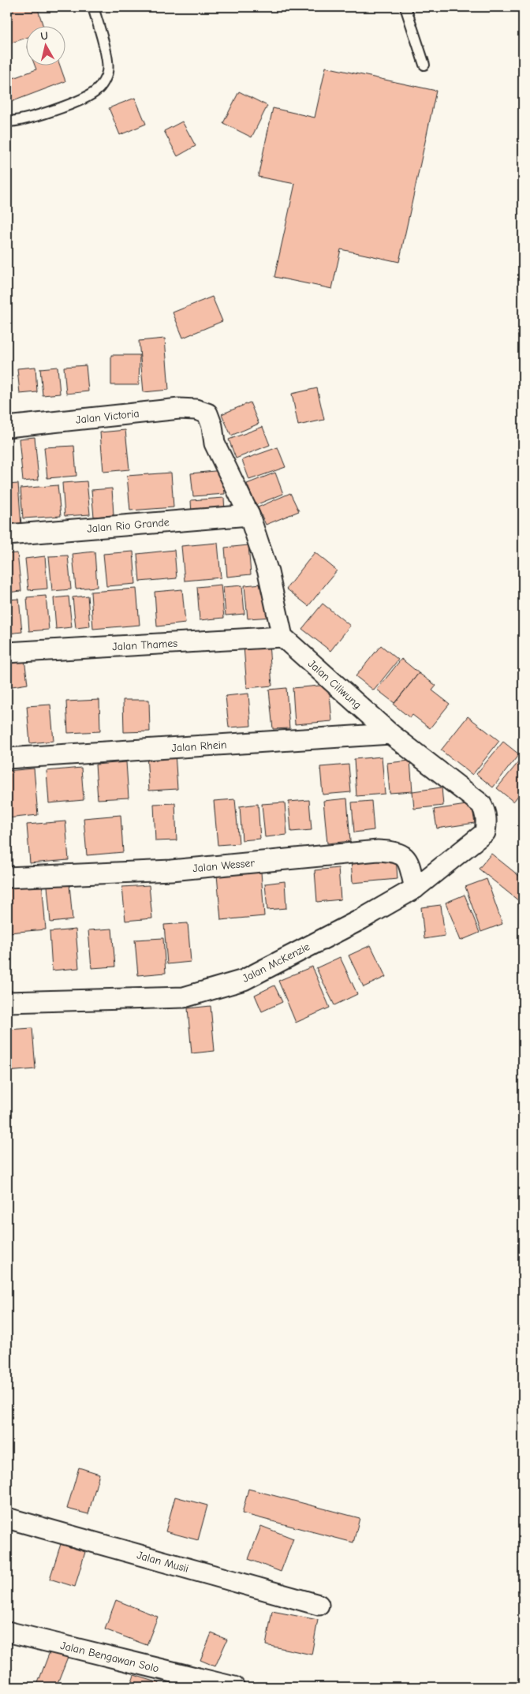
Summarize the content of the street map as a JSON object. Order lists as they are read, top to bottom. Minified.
{"streets":{"street":["Jalan Victoria","Jalan Rio Grande","Jalan Thames","Jalan Ciliwung","Jalan Rhein","Jalan Wesser","Jalan McKenzie","Jalan Musii","Jalan Bengawan Solo"]},"crossings":[["Jalan Victoria","Jalan Rio Grande"],["Jalan Thames","Jalan Ciliwung"],["Jalan Ciliwung","Jalan Rhein"],["Jalan Ciliwung","Jalan Wesser"],["Jalan Ciliwung","Jalan McKenzie"],["Jalan Wesser","Jalan McKenzie"]],"north":"top"}
